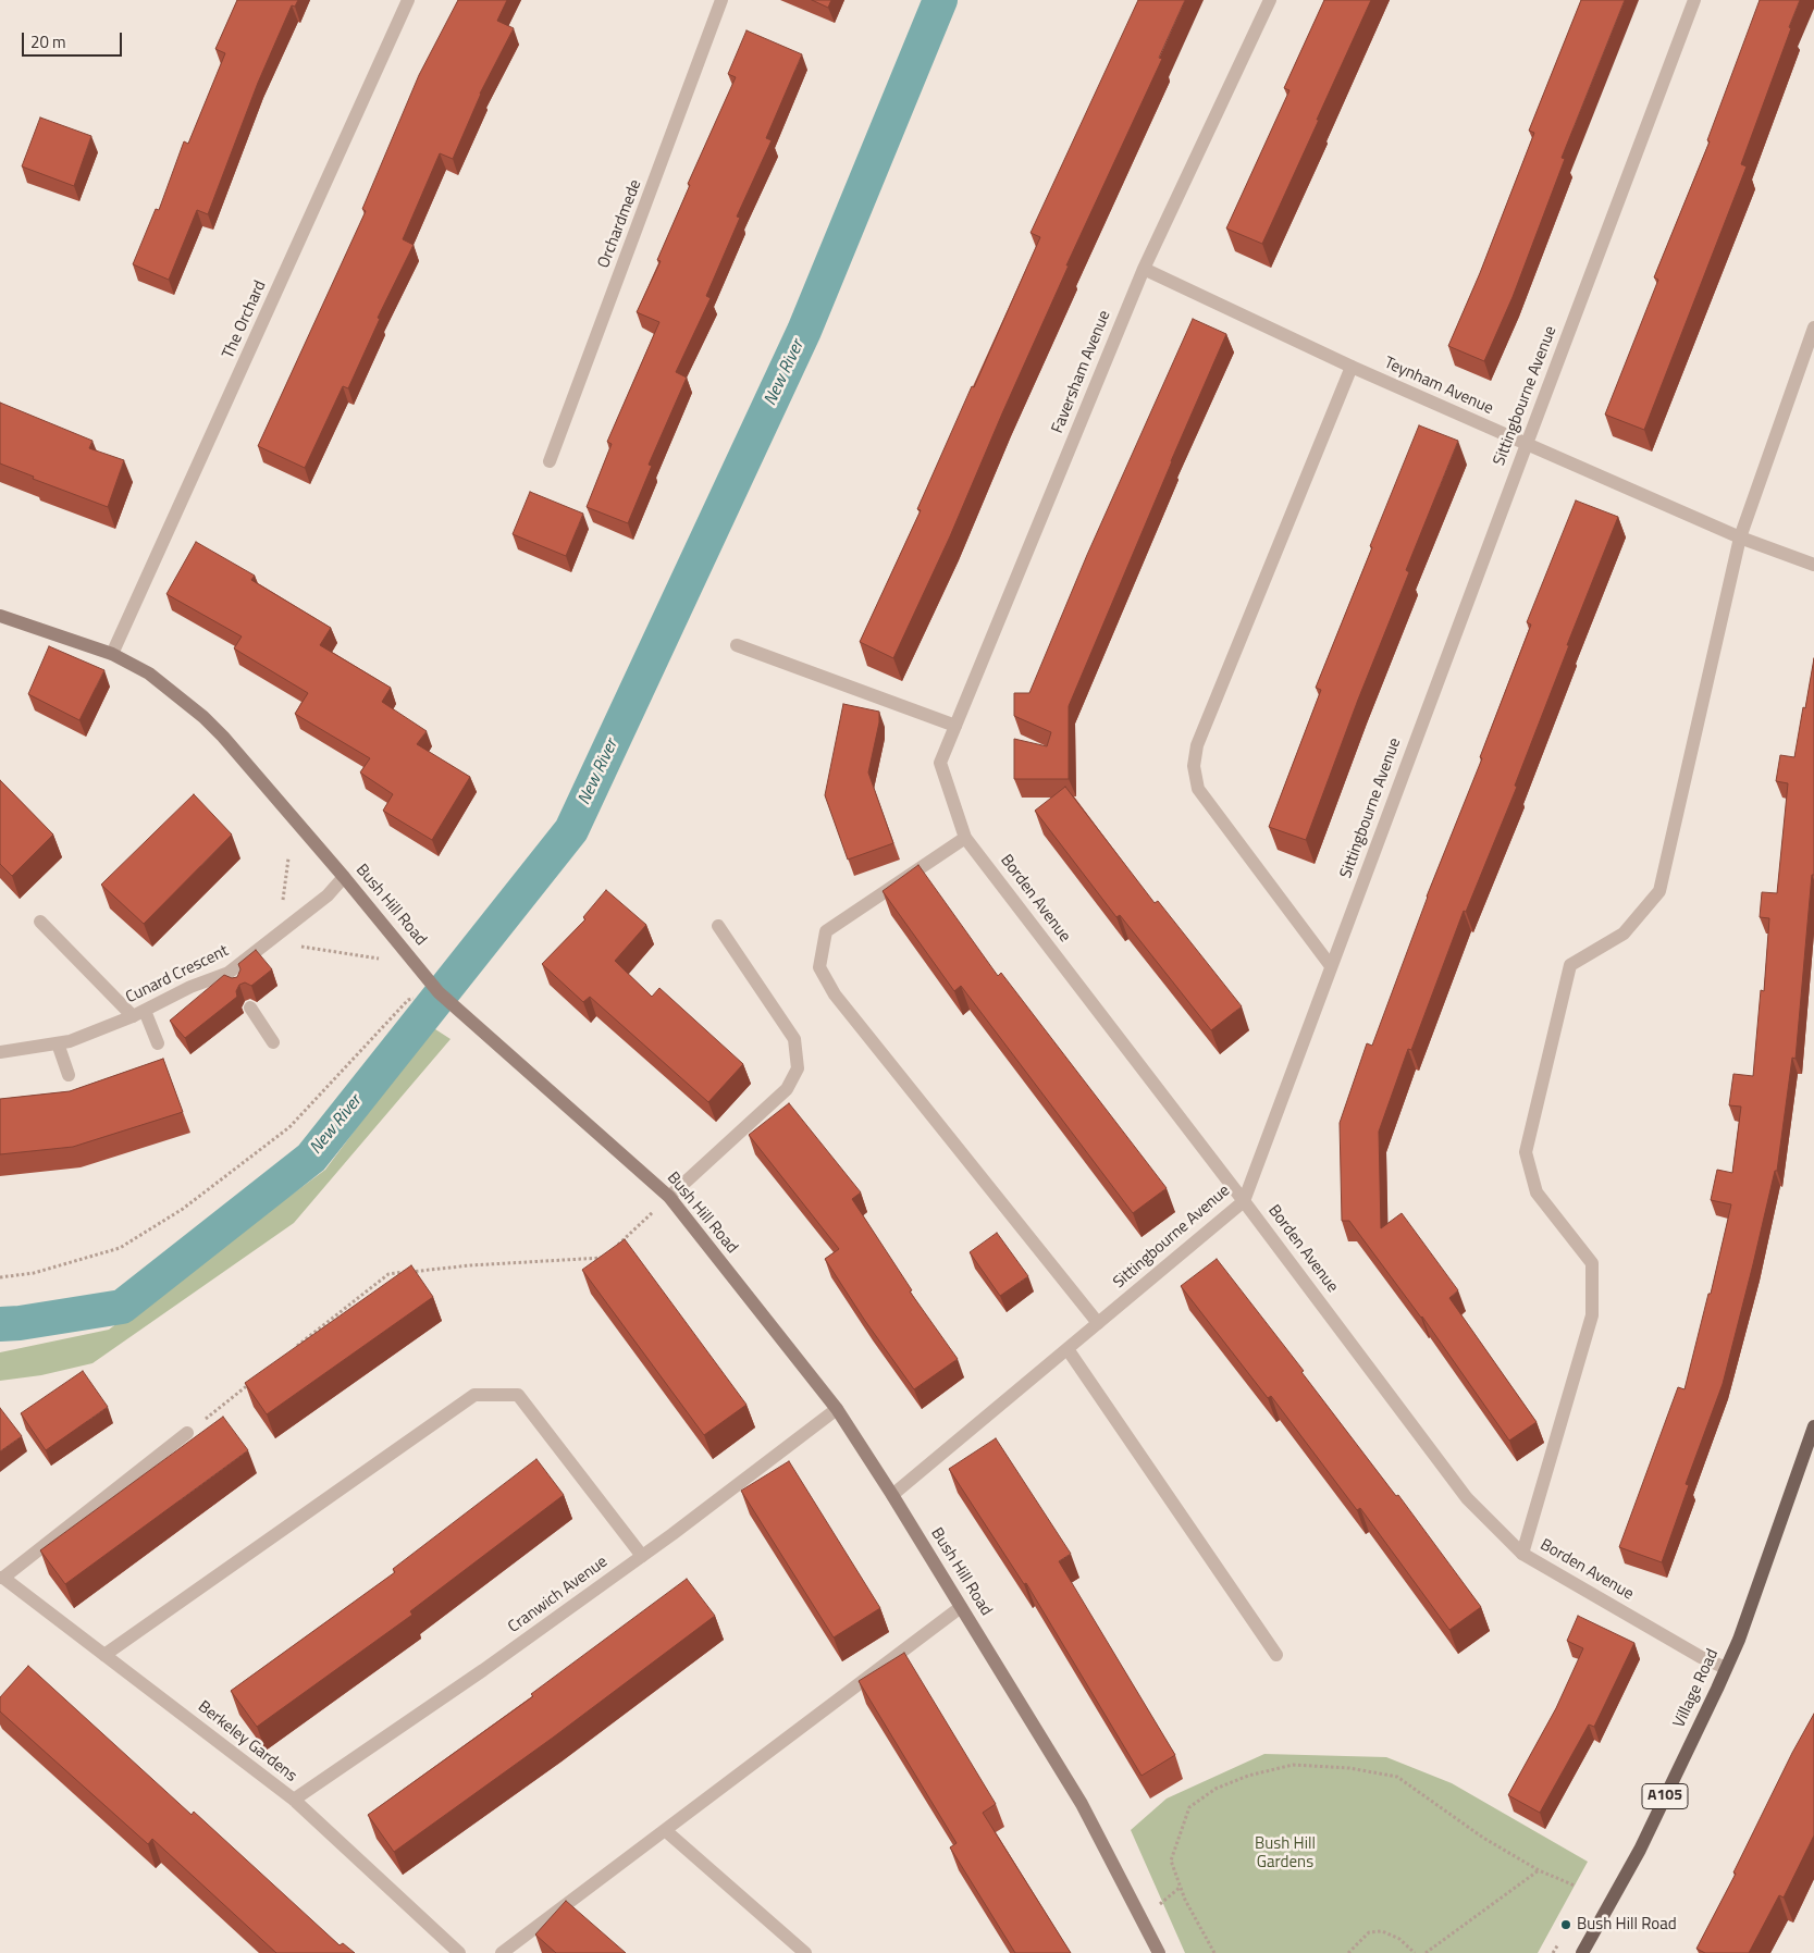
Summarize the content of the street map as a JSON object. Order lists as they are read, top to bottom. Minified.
{"streets":{"main road":["Village Road","A105"],"street":["Orchardmede","The Orchard","Faversham Avenue","Teynham Avenue","Sittingbourne Avenue","Borden Avenue","Bush Hill Road","Cunard Crescent","Cranwich Avenue","Berkeley Gardens"]},"crossings":[["The Orchard","Bush Hill Road"],["Faversham Avenue","Teynham Avenue"],["Faversham Avenue","Borden Avenue"],["Teynham Avenue","Sittingbourne Avenue"],["Sittingbourne Avenue","Borden Avenue"],["Sittingbourne Avenue","Bush Hill Road"],["Borden Avenue","Village Road"],["Bush Hill Road","Cunard Crescent"],["Bush Hill Road","Cranwich Avenue"],["Cranwich Avenue","Berkeley Gardens"]],"water":["New River"],"parks":["Bush Hill Gardens"],"places":["Bush Hill Road"],"scale_bar":"20 m"}
